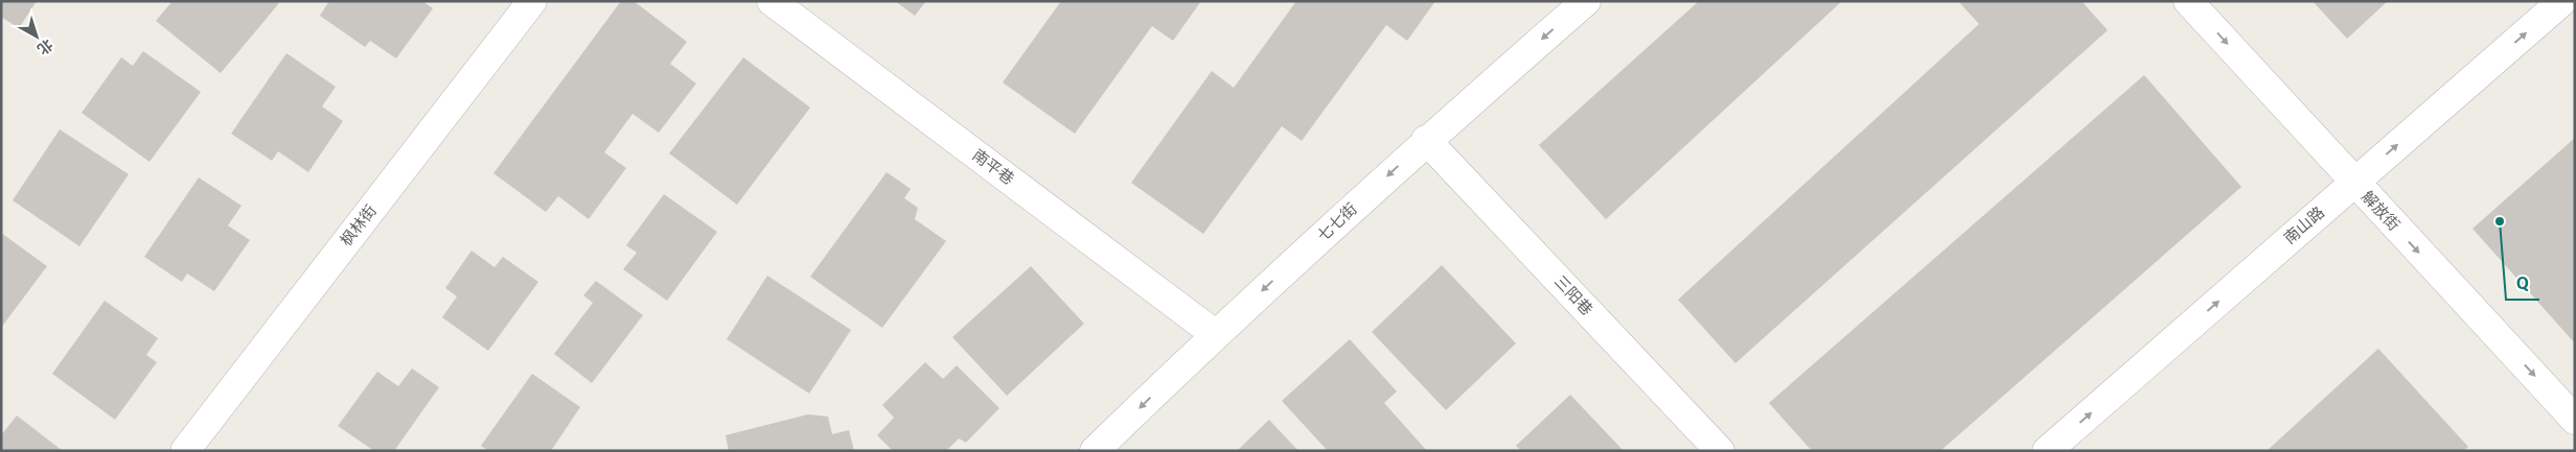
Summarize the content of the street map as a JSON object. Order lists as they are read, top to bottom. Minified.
{"streets":{"street":["南平巷","解放街","七七街","枫林街","南山路","三阳巷"]},"crossings":[["南平巷","七七街"],["解放街","南山路"],["七七街","三阳巷"]],"one_way":["解放街","七七街","南山路"],"places":["Q"],"north":"bottom right"}
